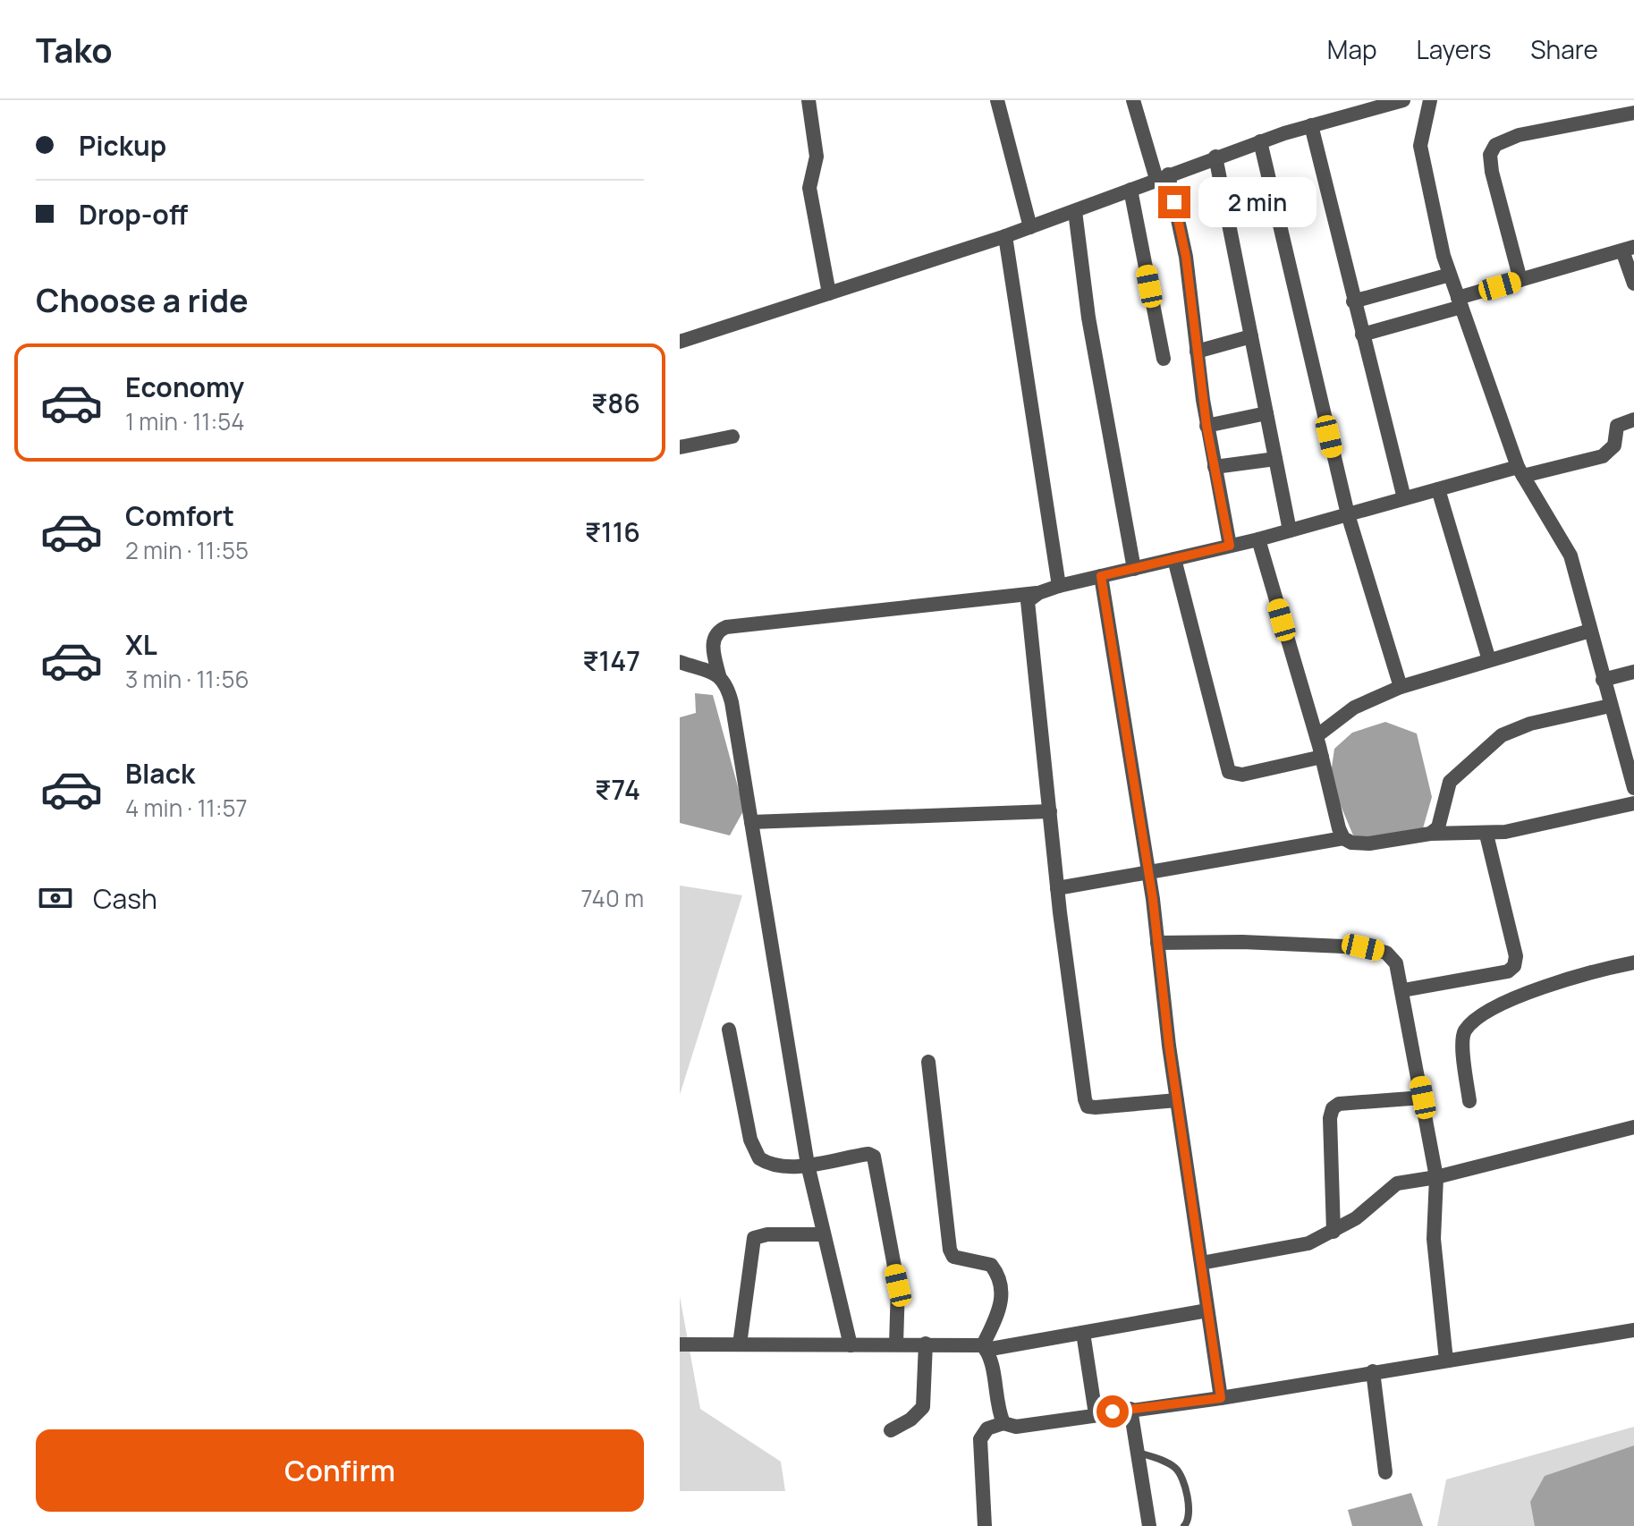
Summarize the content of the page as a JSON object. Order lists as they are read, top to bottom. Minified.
{"page":{"header":"Tako","nav":["Map","Layers","Share"],"banner":["Pickup","Drop-off"],"bubble":"2 min","heading":"Choose a ride","list":[{"name":"Economy","note":"1 min · 11:54","value":"₹86"},{"name":"Comfort","note":"2 min · 11:55","value":"₹116"},{"name":"XL","note":"3 min · 11:56","value":"₹147"},{"name":"Black","note":"4 min · 11:57","value":"₹74"}],"pay":["Cash","740 m"],"buttons":"Confirm"}}
